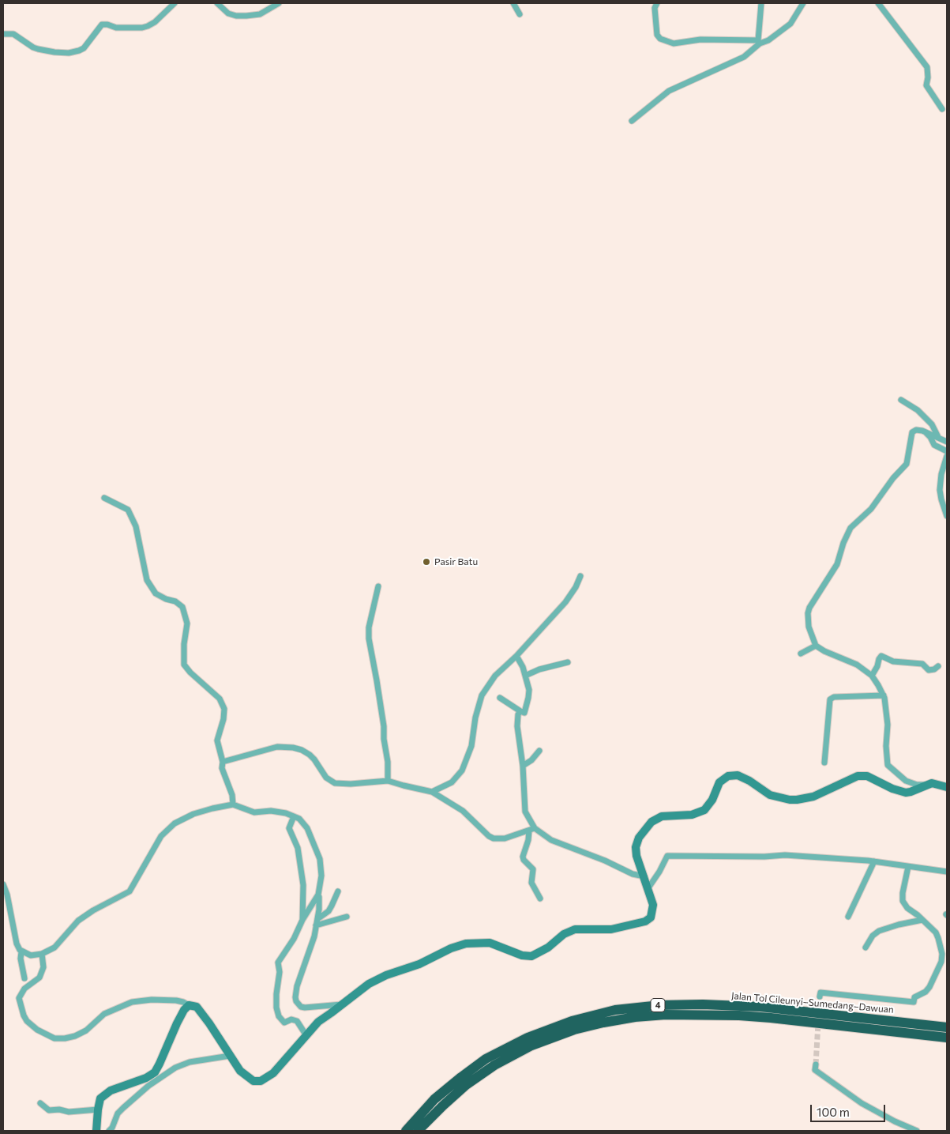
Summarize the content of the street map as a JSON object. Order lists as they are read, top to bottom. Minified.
{"streets":{"highway":["Jalan Tol Cileunyi–Sumedang–Dawuan","4"]},"places":["Pasir Batu"],"scale_bar":"100 m"}
